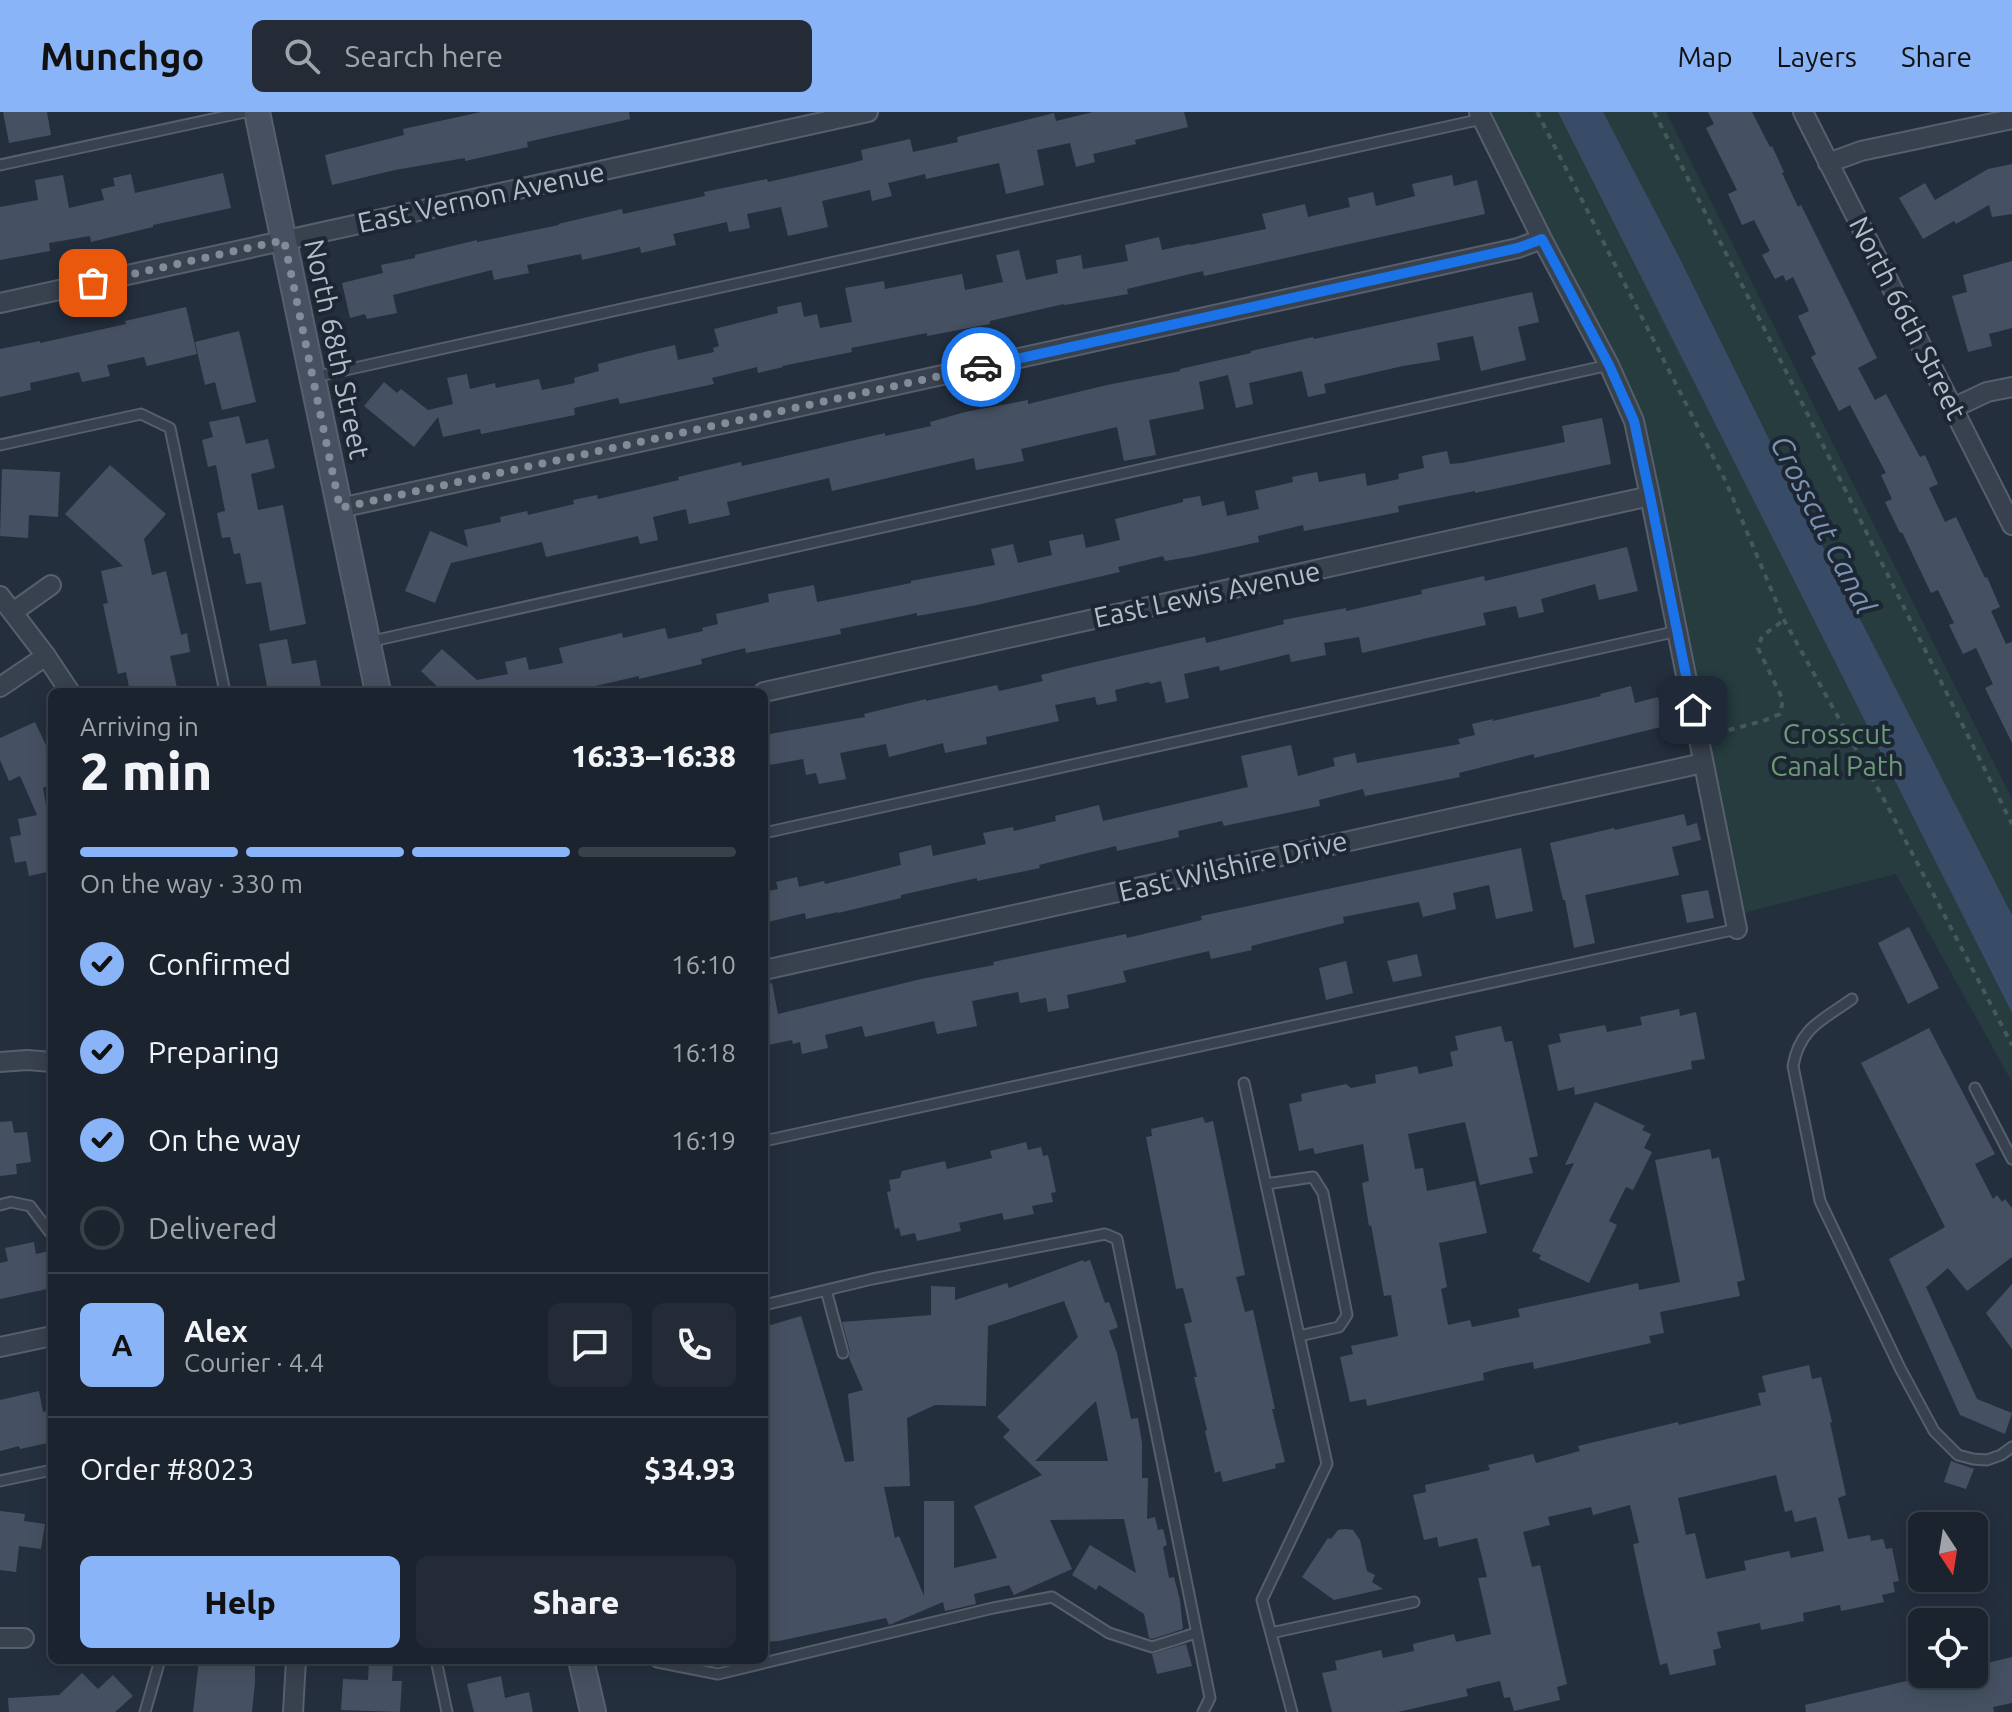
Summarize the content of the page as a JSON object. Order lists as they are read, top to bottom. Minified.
{"streets":{"street":["East Vernon Avenue","North 66th Street","North 68th Street","East Lewis Avenue","East Wilshire Drive"]},"crossings":[["East Vernon Avenue","North 68th Street"]],"water":["Crosscut Canal"],"parks":["Crosscut Canal Path"],"north":"bottom","page":{"header":"Munchgo","search":"Search here","nav":["Map","Layers","Share"],"heading":["2 min","Arriving in","16:33–16:38"],"panel":["Alex","Courier · 4.4","Order #8023","$34.93"],"bar":"On the way · 330 m","list":[["Confirmed","16:10"],["Preparing","16:18"],["On the way","16:19"],"Delivered"],"round":"A","buttons":["Help","Share"]}}
